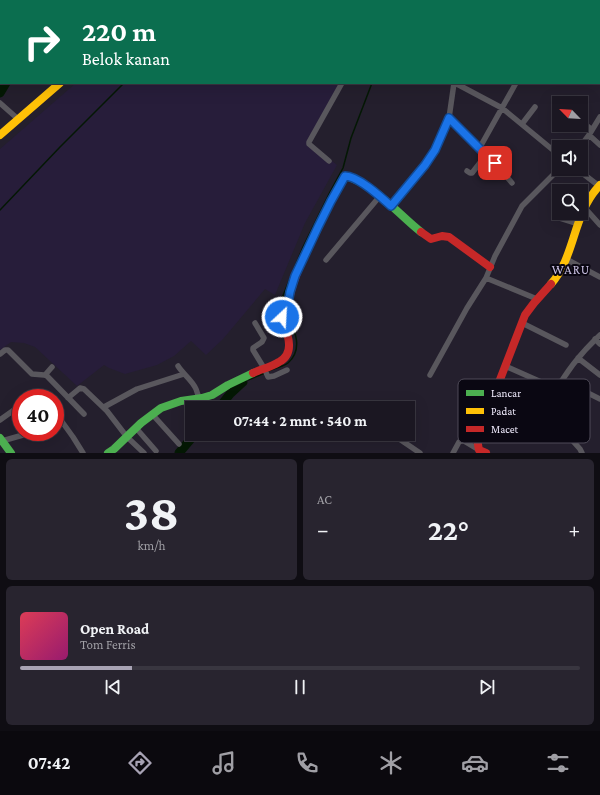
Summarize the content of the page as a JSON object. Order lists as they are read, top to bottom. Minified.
{"districts":["WARU"],"legend":["Lancar","Padat","Macet"],"north":"top left","page":{"turn":["220 m","Belok kanan"],"limit":"40","trip":"07:44 · 2 mnt · 540 m","tile":[["38","km/h"],"AC"],"heat":["−","22°","+"],"song":["Open Road","Tom Ferris"],"tabs":"07:42"}}
